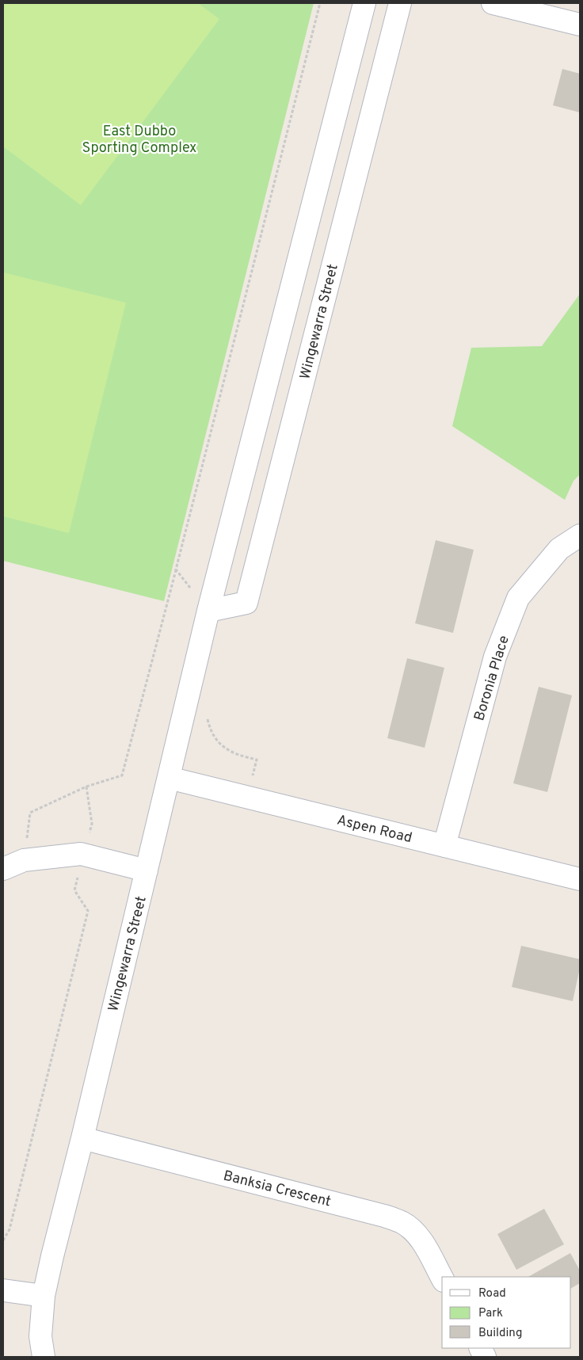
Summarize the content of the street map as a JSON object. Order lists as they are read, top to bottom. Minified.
{"streets":{"street":["Wingewarra Street","Boronia Place","Aspen Road","Banksia Crescent"]},"crossings":[["Wingewarra Street","Aspen Road"],["Wingewarra Street","Banksia Crescent"],["Boronia Place","Aspen Road"]],"parks":["East Dubbo Sporting Complex"],"legend":["Road","Park","Building"]}
